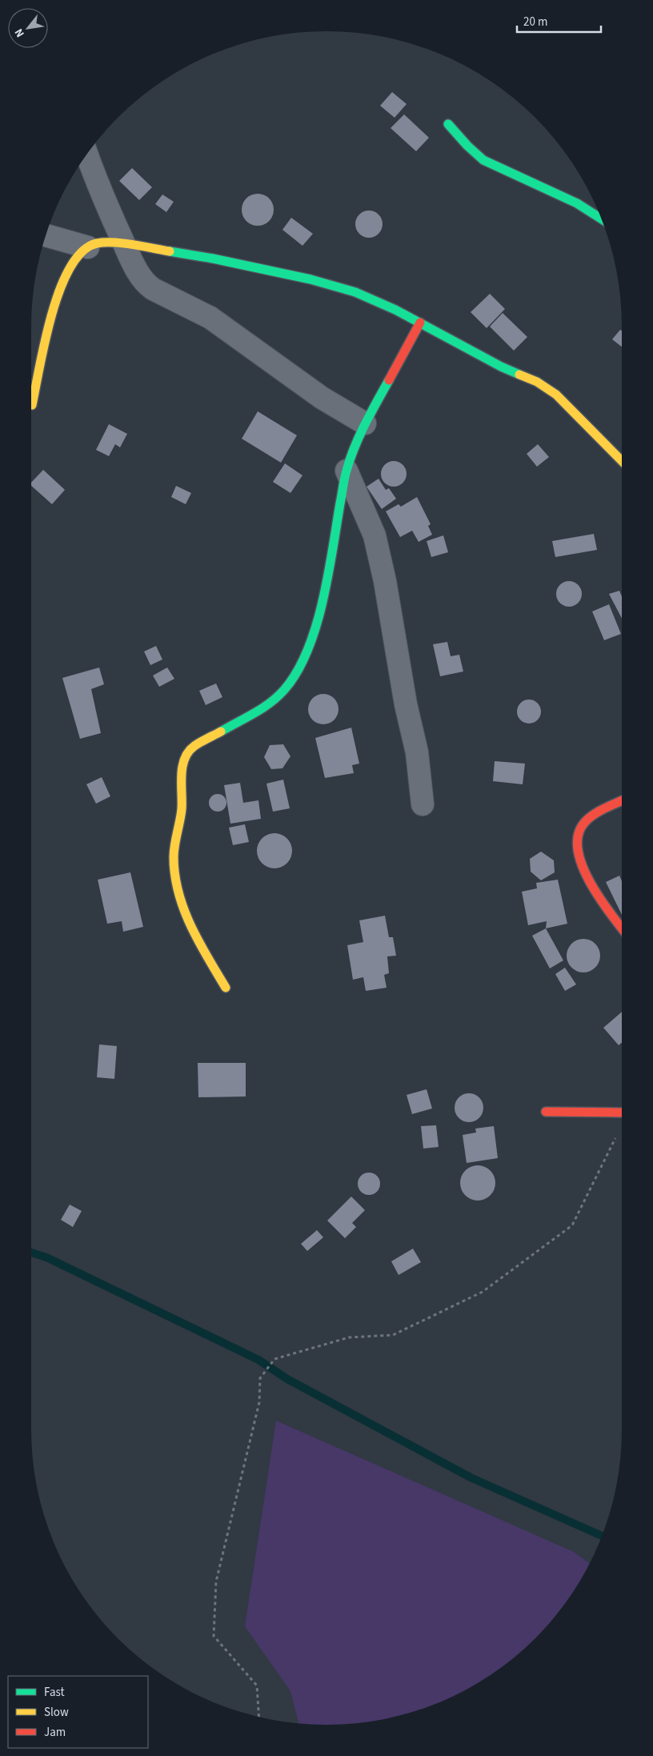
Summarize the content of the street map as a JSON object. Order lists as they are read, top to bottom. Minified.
{"legend":["Fast","Slow","Jam"],"scale_bar":"20 m","north":"bottom left"}
